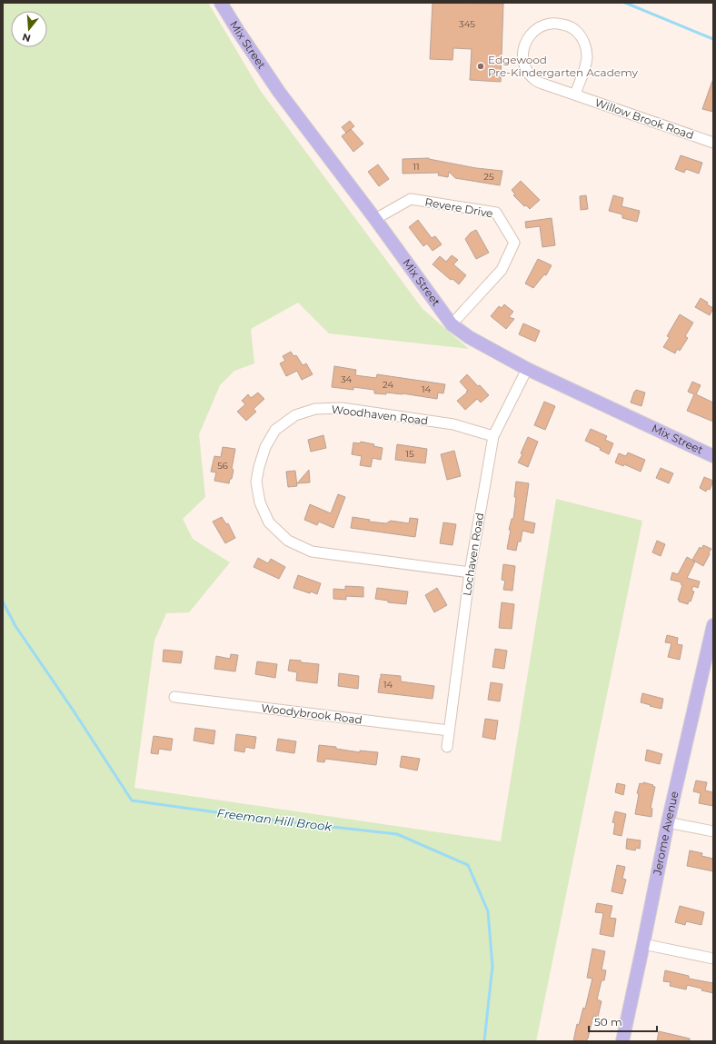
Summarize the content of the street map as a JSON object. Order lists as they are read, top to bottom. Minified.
{"streets":{"main road":["Mix Street","Jerome Avenue"],"street":["Willow Brook Road","Revere Drive","Woodhaven Road","Lochaven Road","Woodybrook Road"]},"crossings":[["Mix Street","Revere Drive"],["Mix Street","Lochaven Road"],["Woodhaven Road","Lochaven Road"],["Lochaven Road","Woodybrook Road"]],"water":["Freeman Hill Brook"],"places":["Edgewood Pre-Kindergarten Academy"],"house_numbers":["345","11","25","34","24","14","15","56","14"],"scale_bar":"50 m","north":"bottom"}
